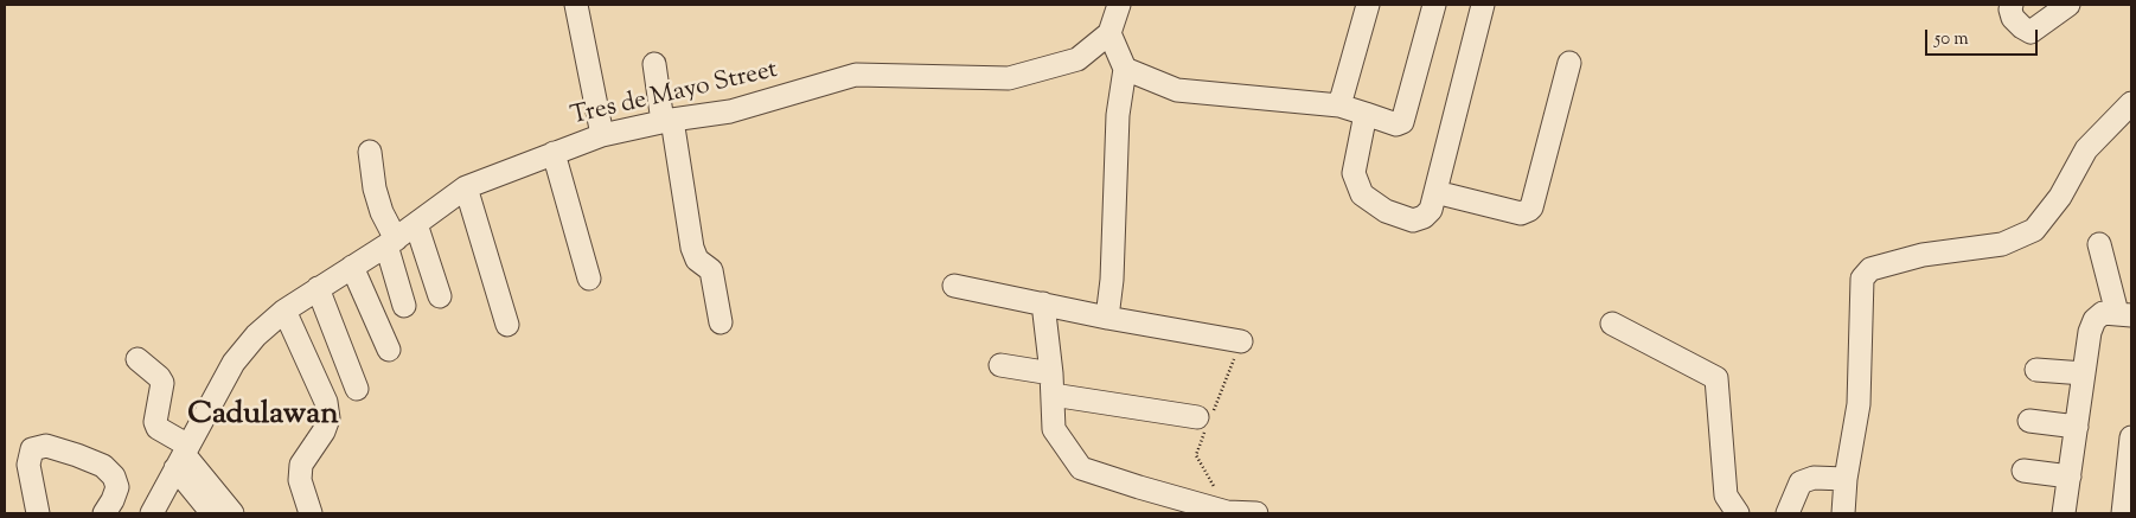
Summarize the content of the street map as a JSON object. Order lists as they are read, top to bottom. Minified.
{"streets":{"street":["Tres de Mayo Street"]},"districts":["Cadulawan"],"scale_bar":"50 m"}
